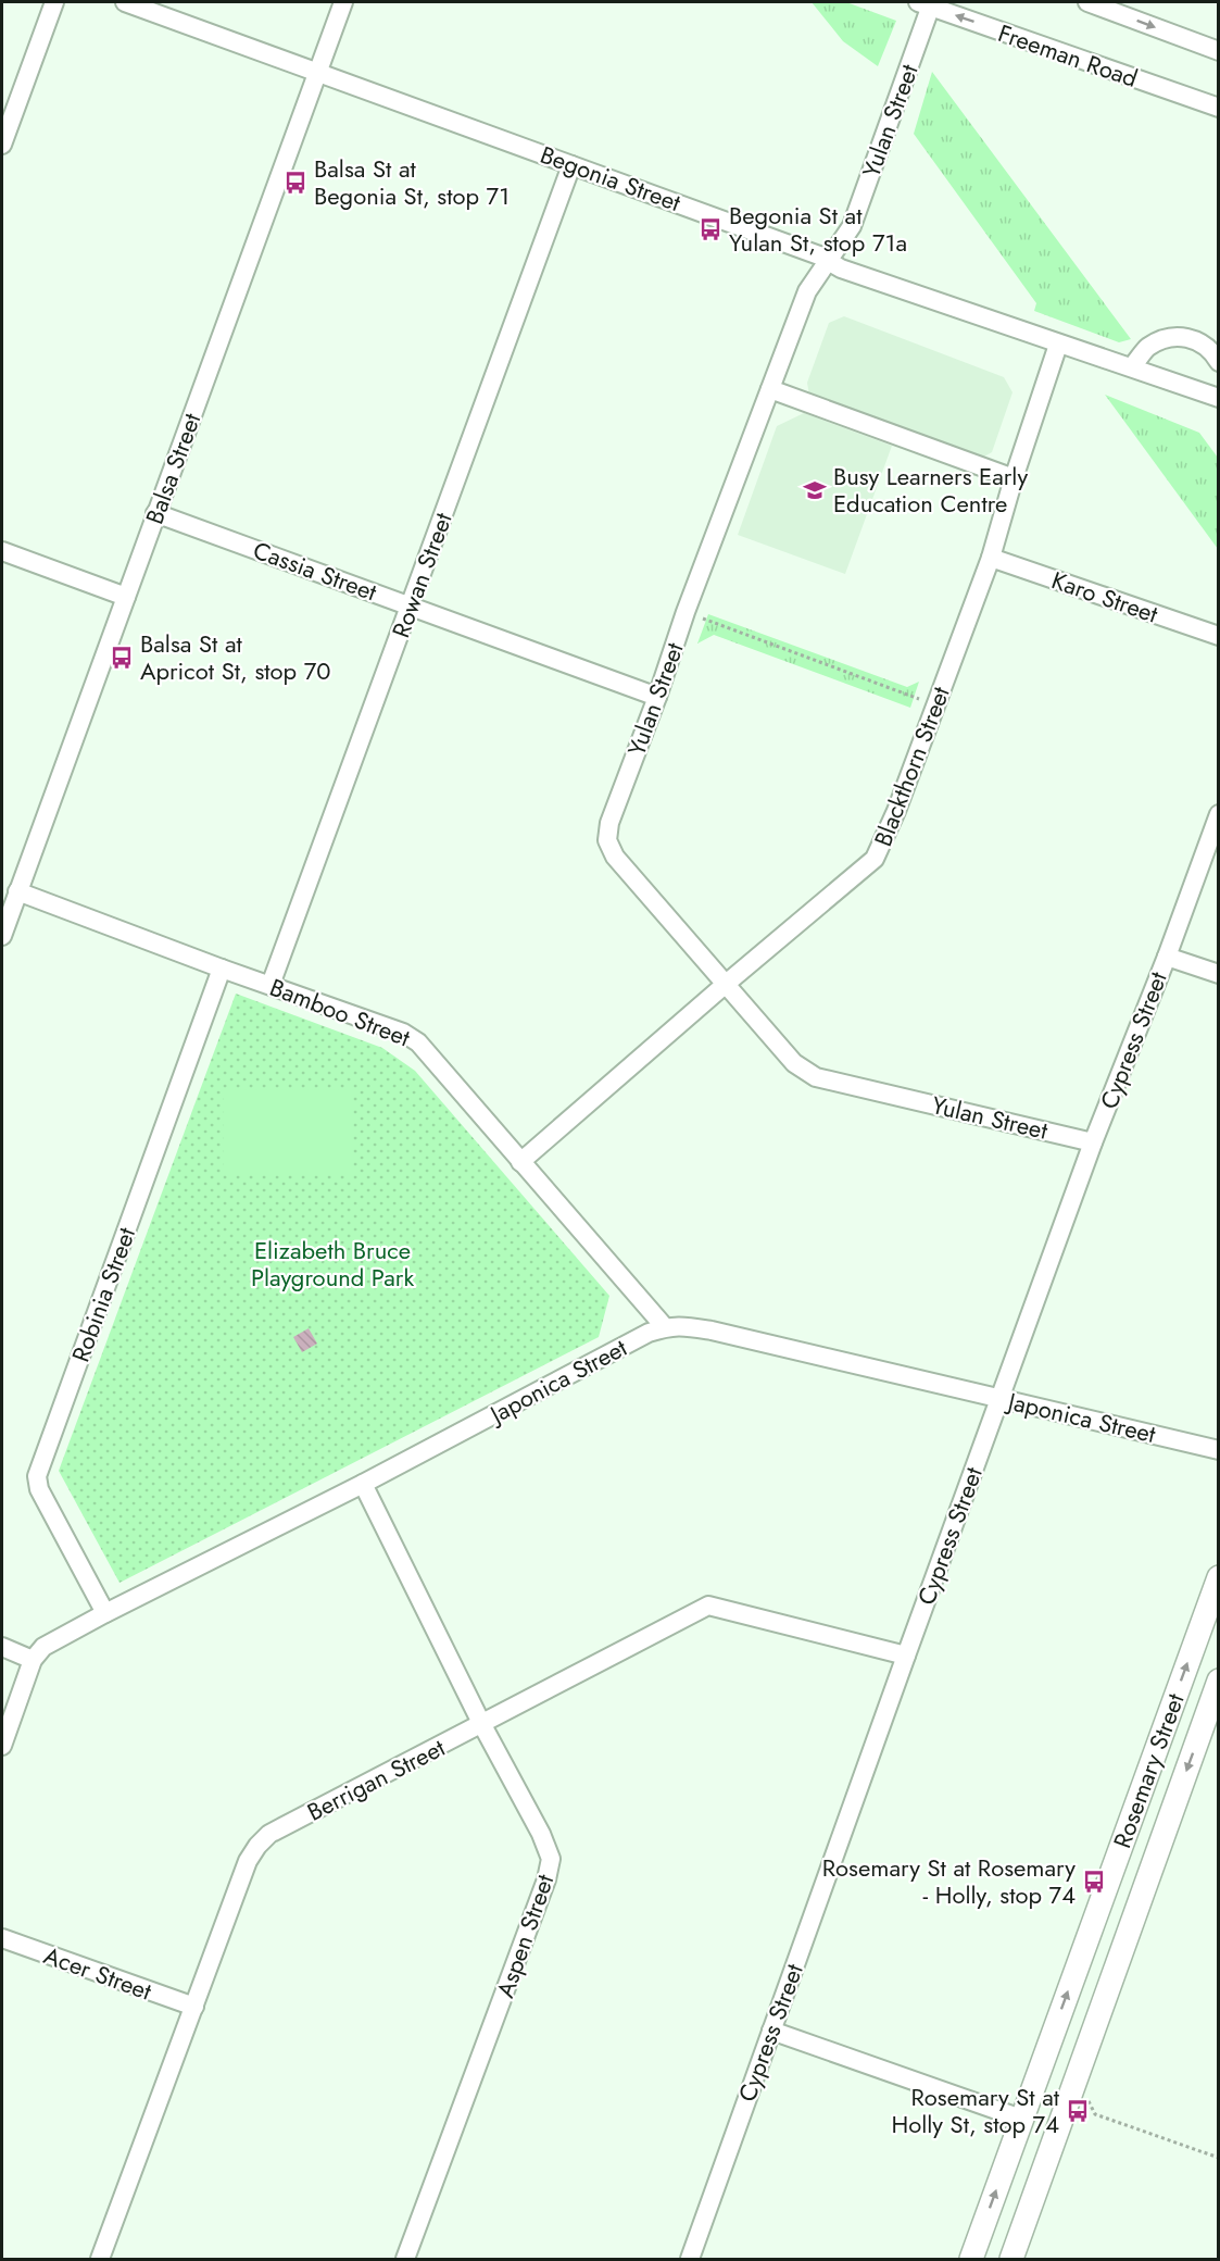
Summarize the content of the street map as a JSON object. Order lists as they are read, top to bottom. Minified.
{"streets":{"main road":["Rosemary Street"],"street":["Freeman Road","Yulan Street","Begonia Street","Balsa Street","Cassia Street","Rowan Street","Karo Street","Blackthorn Street","Bamboo Street","Cypress Street","Robinia Street","Japonica Street","Berrigan Street","Aspen Street","Acer Street"]},"crossings":[["Freeman Road","Yulan Street"],["Yulan Street","Begonia Street"],["Yulan Street","Cassia Street"],["Yulan Street","Blackthorn Street"],["Yulan Street","Cypress Street"],["Begonia Street","Balsa Street"],["Begonia Street","Rowan Street"],["Begonia Street","Blackthorn Street"],["Balsa Street","Cassia Street"],["Balsa Street","Bamboo Street"],["Cassia Street","Rowan Street"],["Rowan Street","Bamboo Street"],["Karo Street","Blackthorn Street"],["Blackthorn Street","Bamboo Street"],["Bamboo Street","Robinia Street"],["Bamboo Street","Japonica Street"],["Cypress Street","Japonica Street"],["Cypress Street","Berrigan Street"],["Robinia Street","Japonica Street"],["Japonica Street","Aspen Street"],["Berrigan Street","Aspen Street"],["Berrigan Street","Acer Street"]],"parks":["Elizabeth Bruce Playground Park"],"places":{"bus stop":["Balsa St at Begonia St, stop 71","Begonia St at Yulan St, stop 71a","Balsa St at Apricot St, stop 70","Rosemary St at Rosemary - Holly, stop 74","Rosemary St at Holly St, stop 74"],"school or university":["Busy Learners Early Education Centre"]}}
